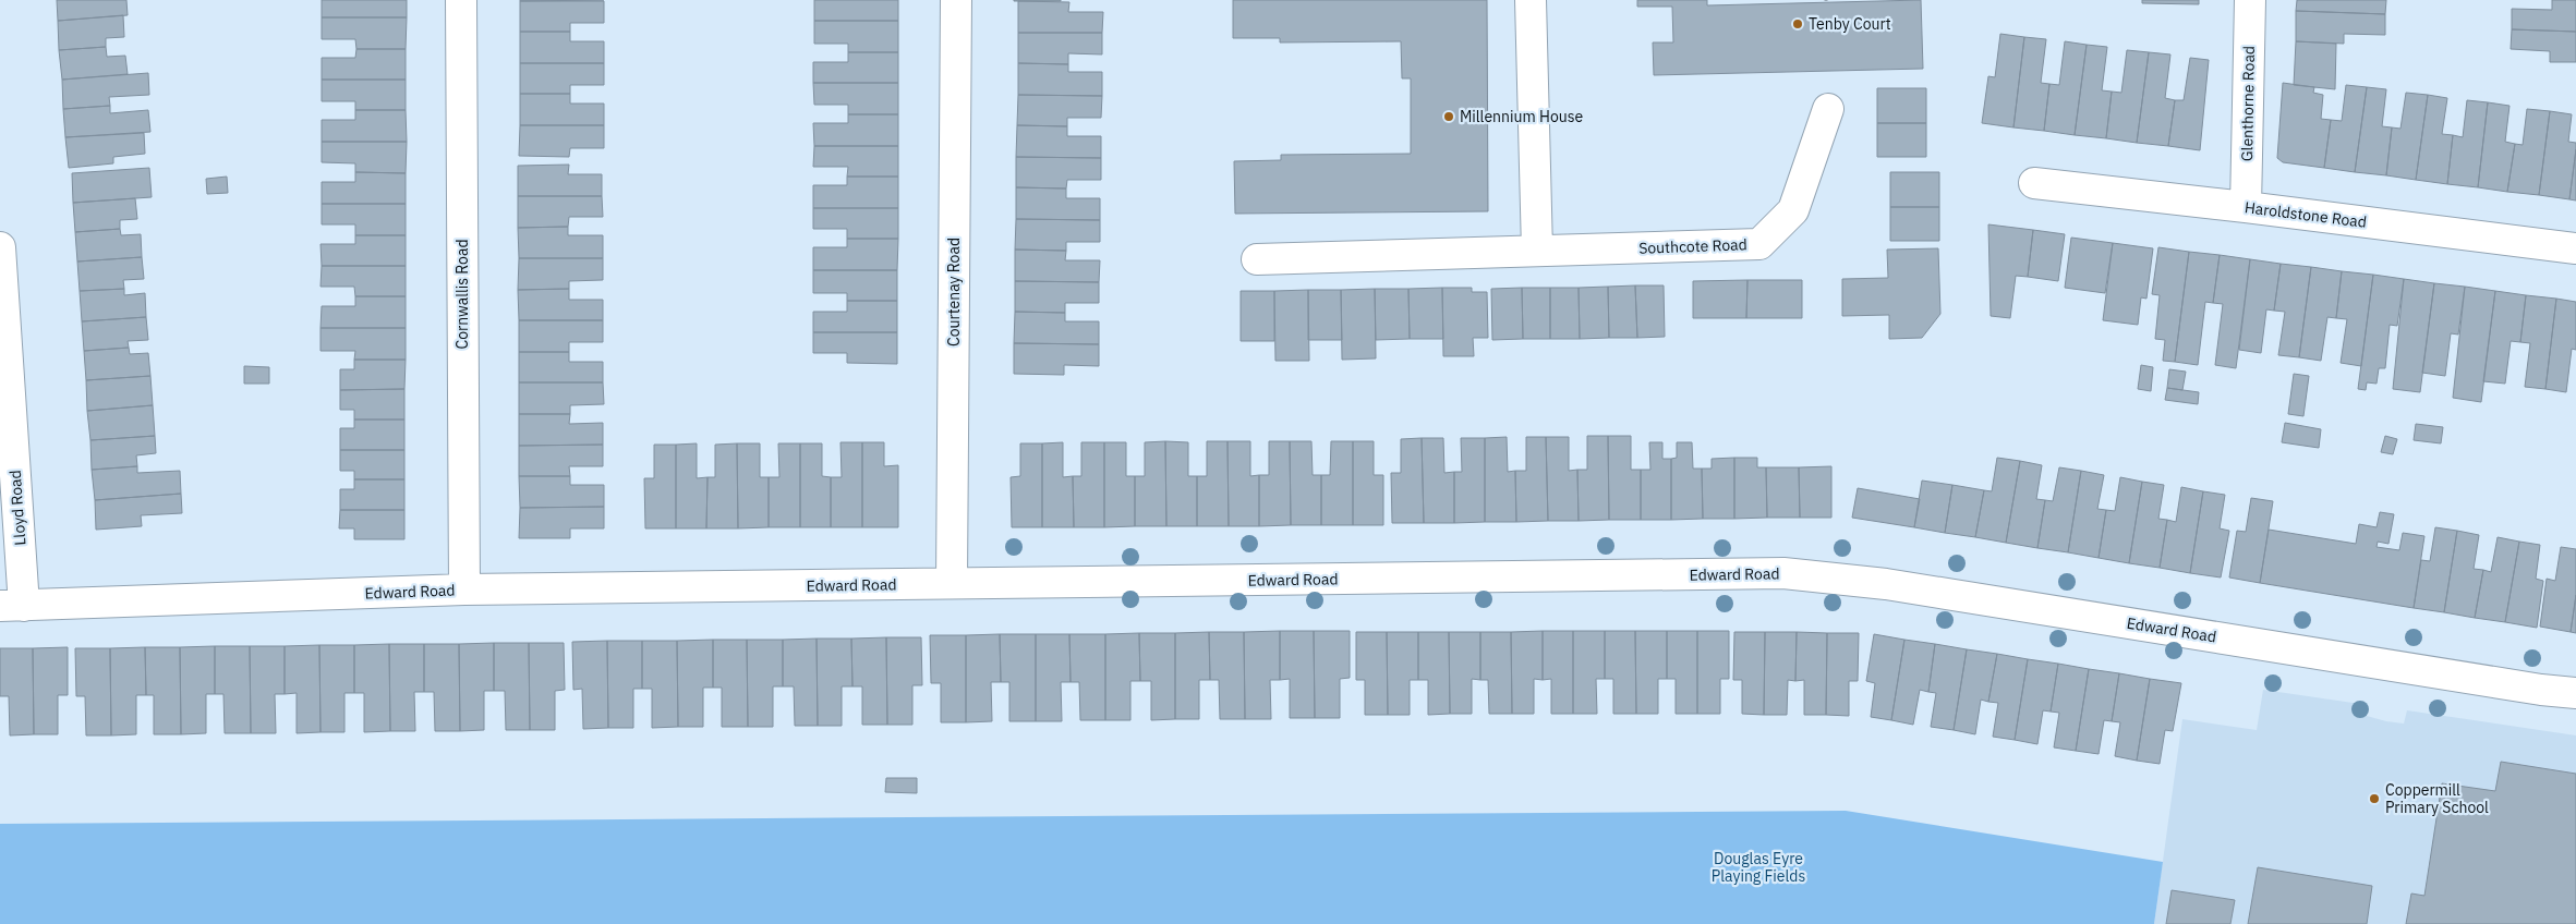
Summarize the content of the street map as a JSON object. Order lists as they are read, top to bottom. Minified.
{"streets":{"street":["Glenthorne Road","Haroldstone Road","Southcote Road","Courtenay Road","Cornwallis Road","Lloyd Road","Edward Road"]},"crossings":[["Glenthorne Road","Haroldstone Road"],["Courtenay Road","Edward Road"],["Cornwallis Road","Edward Road"],["Lloyd Road","Edward Road"]],"parks":["Douglas Eyre Playing Fields"],"places":["Tenby Court","Millennium House","Coppermill Primary School"]}
